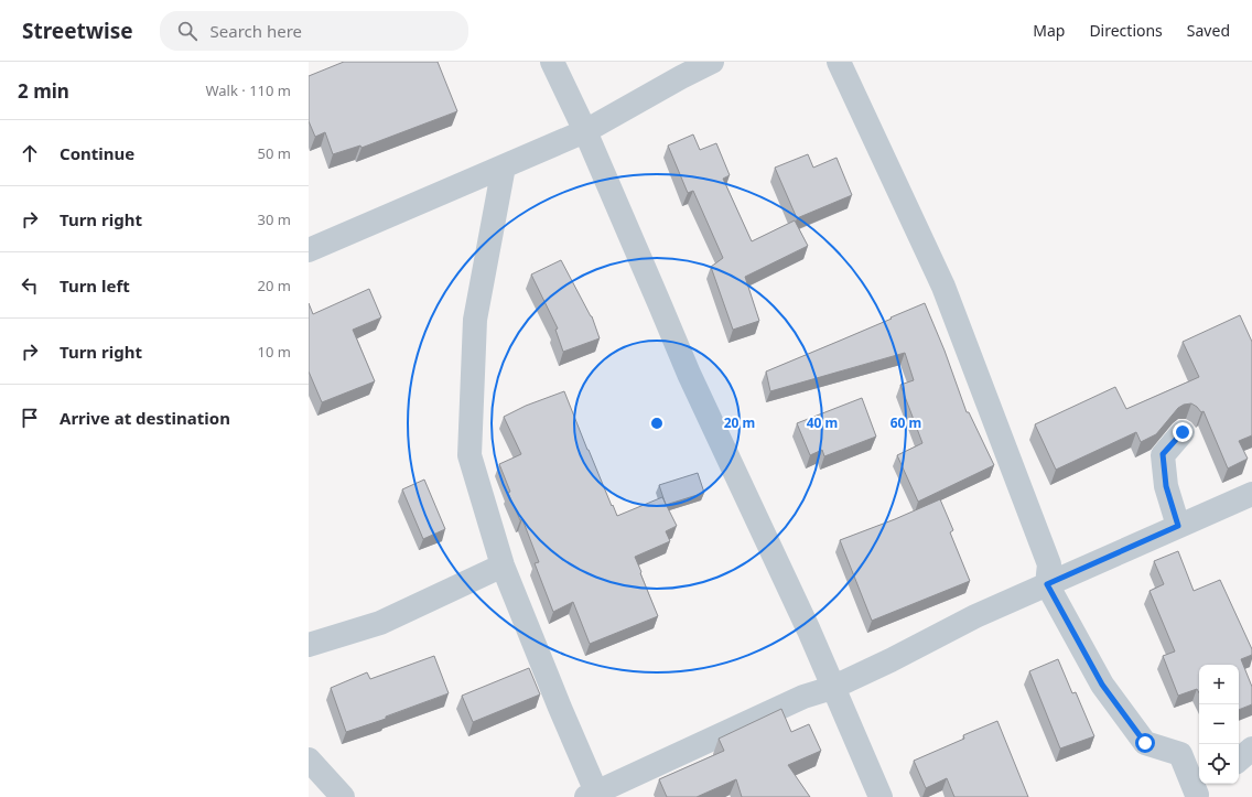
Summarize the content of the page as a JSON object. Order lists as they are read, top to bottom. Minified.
{"page":{"header":"Streetwise","search":"Search here","nav":["Map","Directions","Saved"],"heading":["2 min","Walk · 110 m"],"list":[["Continue","50 m"],["Turn right","30 m"],["Turn left","20 m"],["Turn right","10 m"],"Arrive at destination"],"map_buttons":["+","−"]},"rings":["20 m","40 m","60 m"]}
